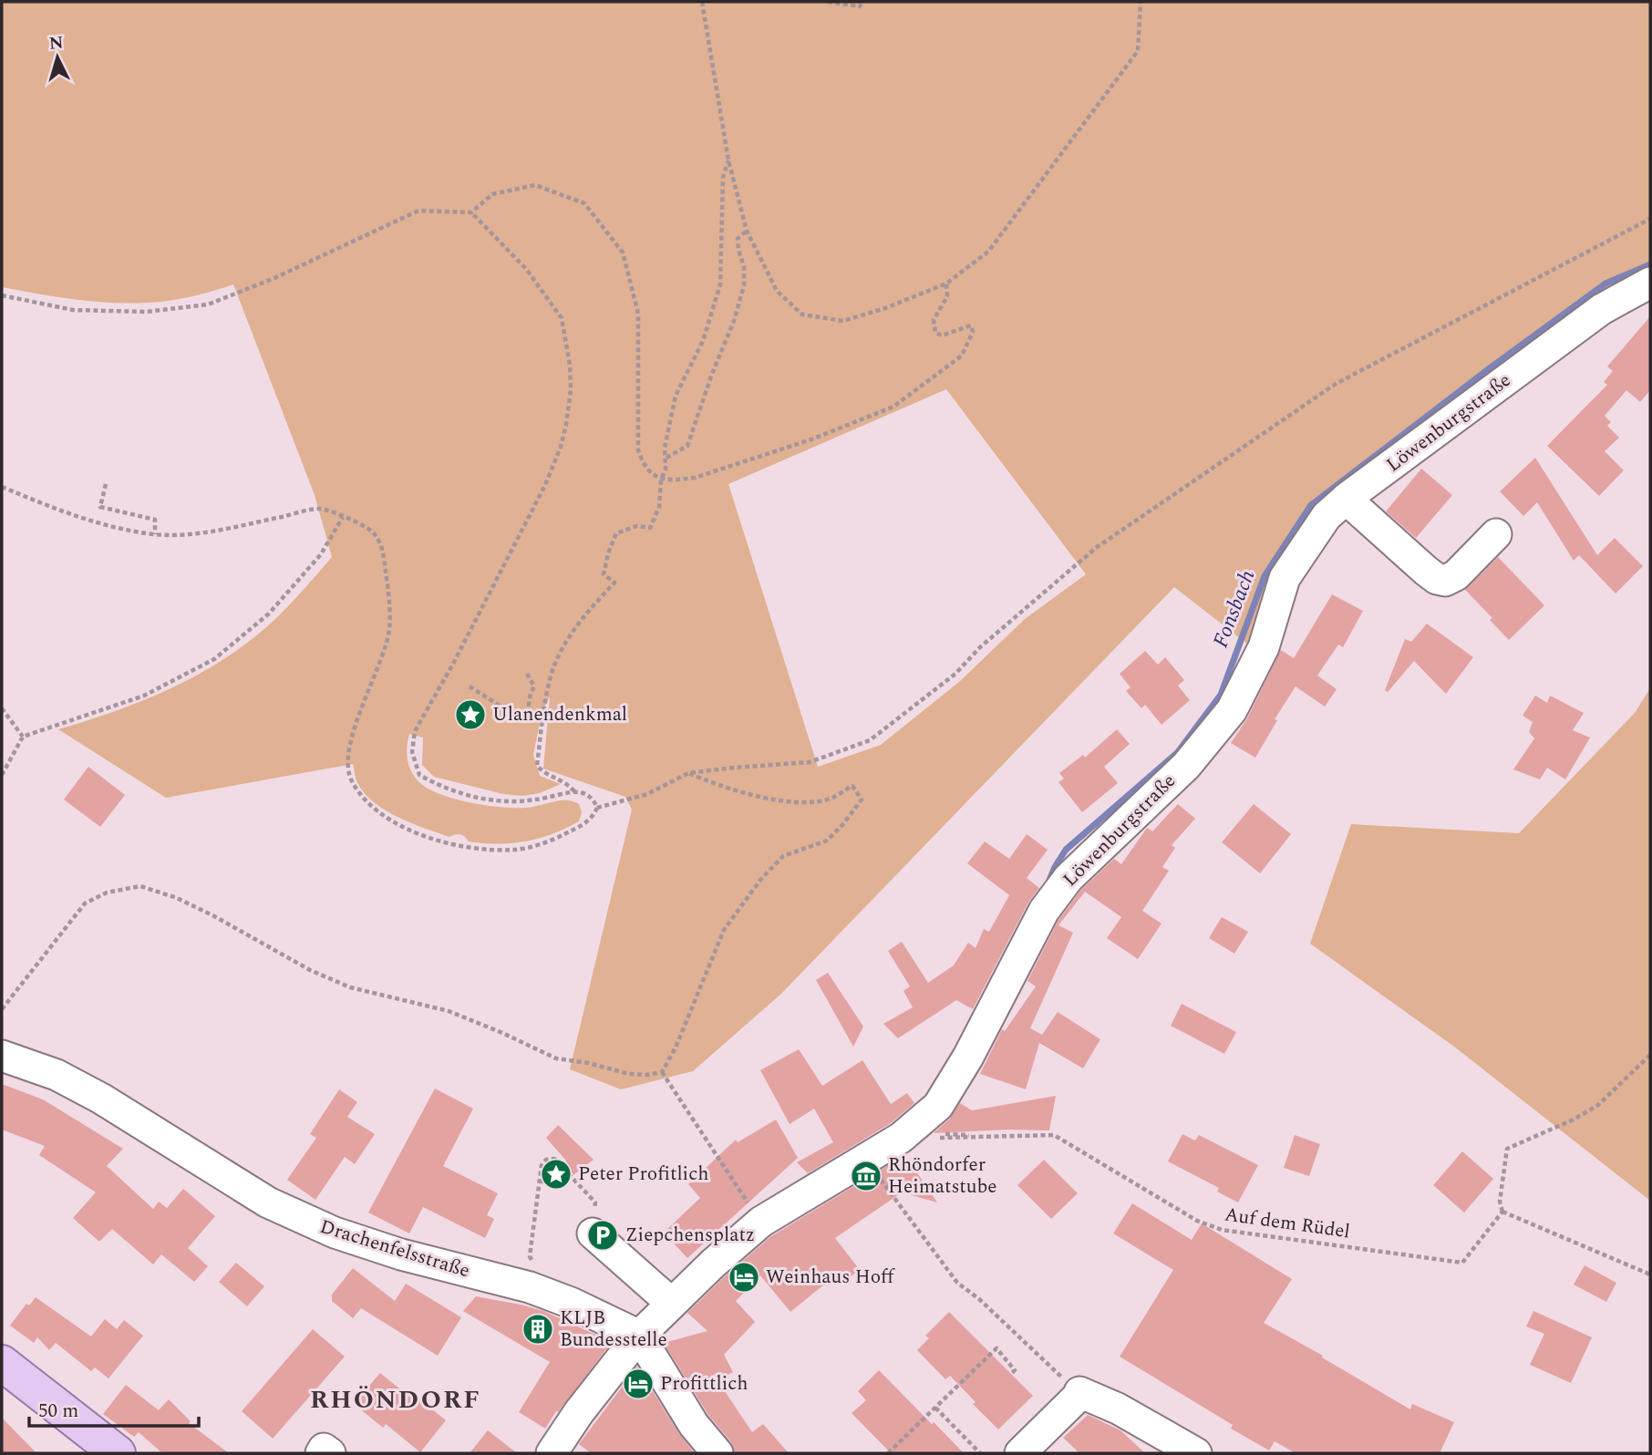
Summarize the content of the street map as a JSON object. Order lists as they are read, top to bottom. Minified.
{"streets":{"street":["Löwenburgstraße","Drachenfelsstraße"],"path":["Auf dem Rüdel"]},"crossings":[["Löwenburgstraße","Auf dem Rüdel"],["Löwenburgstraße","Drachenfelsstraße"]],"districts":["RHÖNDORF"],"water":["Fonsbach"],"places":{"place":["Ulanendenkmal","Peter Profitlich"],"museum":["Rhöndorfer Heimatstube"],"parking":["Ziepchensplatz"],"hotel":["Weinhaus Hoff","Profittlich"],"building":["KLJB Bundesstelle"]},"scale_bar":"50 m","north":"top"}
